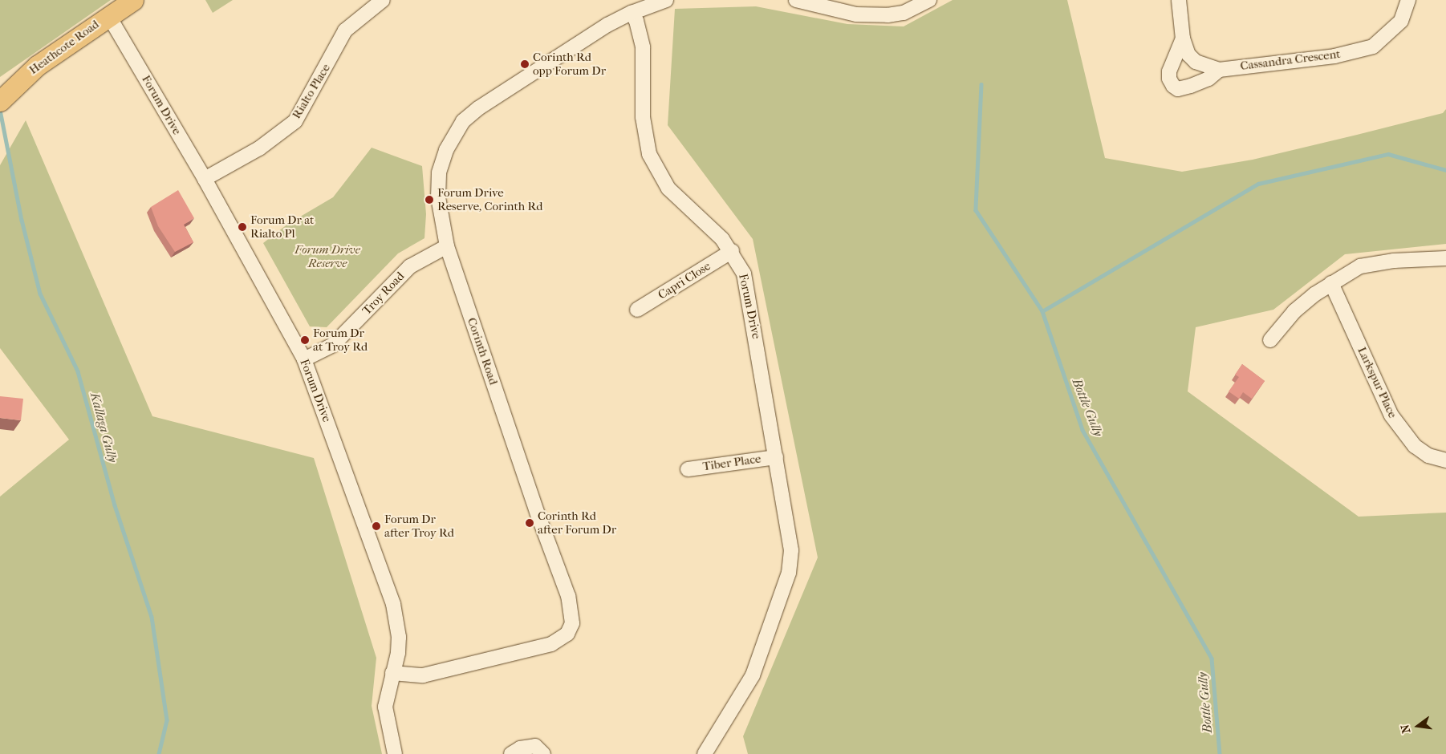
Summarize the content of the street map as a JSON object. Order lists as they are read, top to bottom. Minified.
{"streets":{"highway":["Heathcote Road"],"street":["Cassandra Crescent","Rialto Place","Forum Drive","Capri Close","Troy Road","Corinth Road","Larkspur Place","Tiber Place"]},"crossings":[["Heathcote Road","Forum Drive"],["Rialto Place","Forum Drive"],["Forum Drive","Capri Close"],["Forum Drive","Troy Road"],["Forum Drive","Corinth Road"],["Forum Drive","Tiber Place"],["Troy Road","Corinth Road"]],"water":["Bottle Gully","Kallaga Gully"],"parks":["Forum Drive Reserve"],"places":["Corinth Rd opp Forum Dr","Forum Drive Reserve, Corinth Rd","Forum Dr at Rialto Pl","Forum Dr at Troy Rd","Corinth Rd after Forum Dr","Forum Dr after Troy Rd"],"north":"left"}
